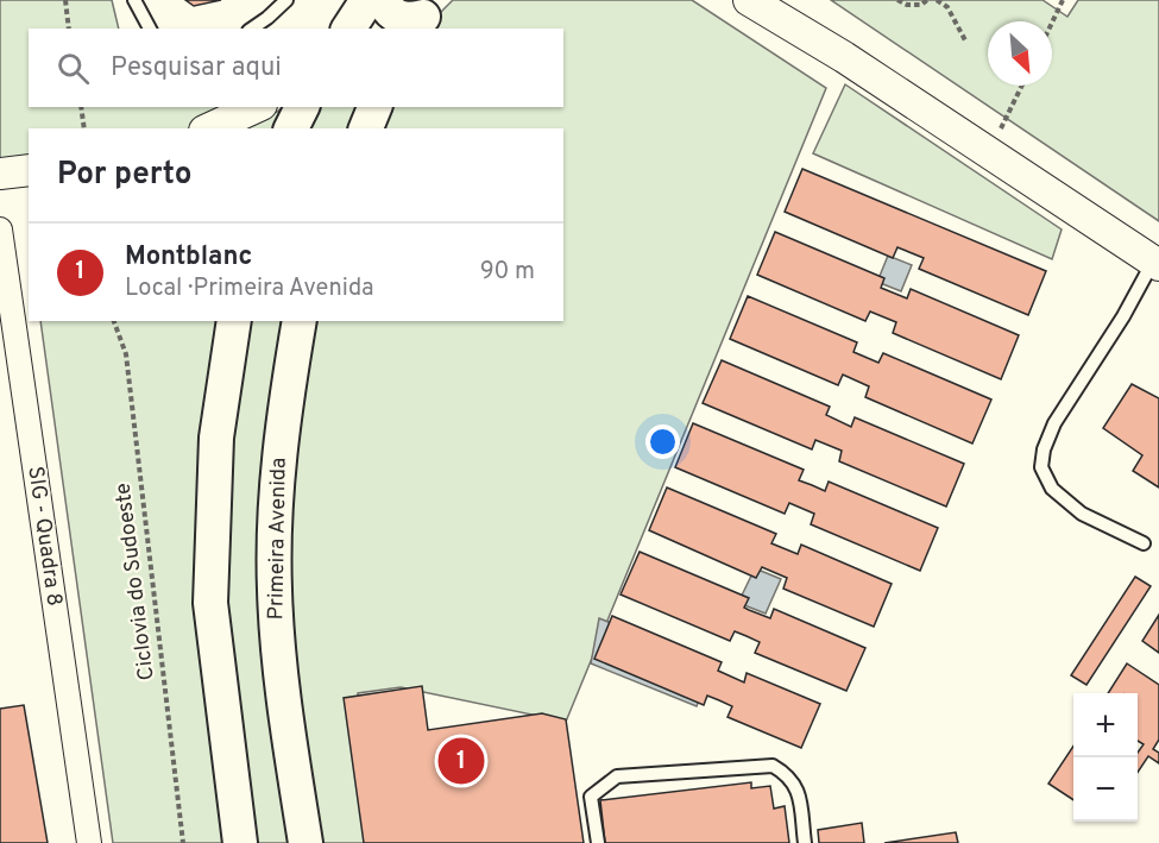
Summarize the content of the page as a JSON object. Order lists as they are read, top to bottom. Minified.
{"streets":{"main road":["Primeira Avenida"],"street":["SIG - Quadra 8"],"path":["Ciclovia do Sudoeste"]},"north":"bottom right","page":{"search":"Pesquisar aqui","heading":"Por perto","list":[{"mark":"1","name":"Montblanc","note":"Local · Primeira Avenida","value":"90 m"}],"map_buttons":["+","−"],"pins":"1"}}
